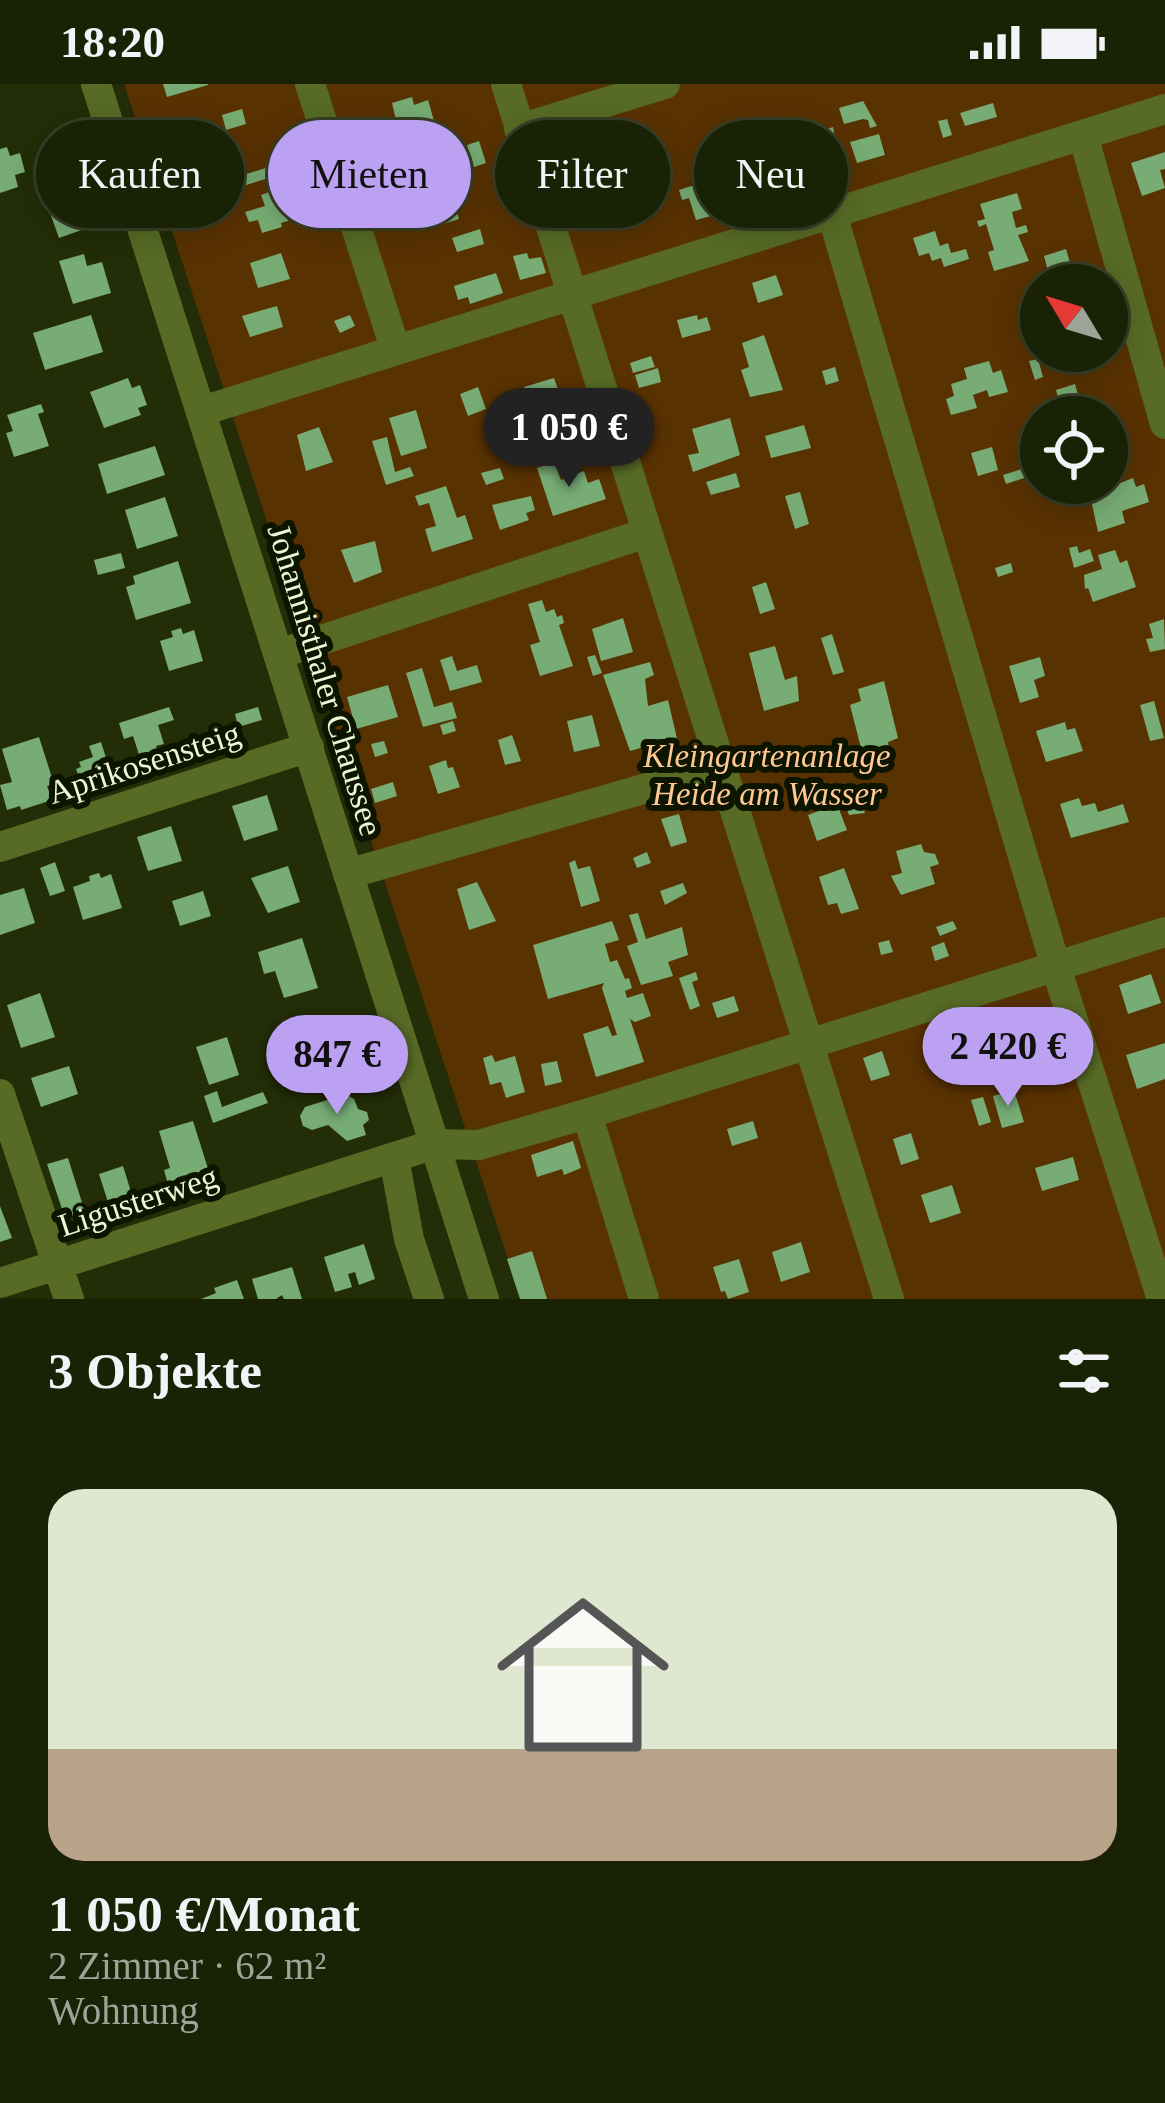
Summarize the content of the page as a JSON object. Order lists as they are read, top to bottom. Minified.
{"streets":{"street":["Johannisthaler Chaussee","Aprikosensteig","Ligusterweg"]},"crossings":[["Johannisthaler Chaussee","Aprikosensteig"],["Johannisthaler Chaussee","Ligusterweg"]],"parks":["Kleingartenanlage Heide am Wasser"],"north":"top left","page":{"status":"18:20","chip":["Kaufen","Mieten","Filter","Neu"],"price":["1 050 €","2 420 €","847 €"],"heading":"3 Objekte","list":[{"name":"1 050 €/Monat","note":"2 Zimmer · 62 m² · Wohnung"}]}}
